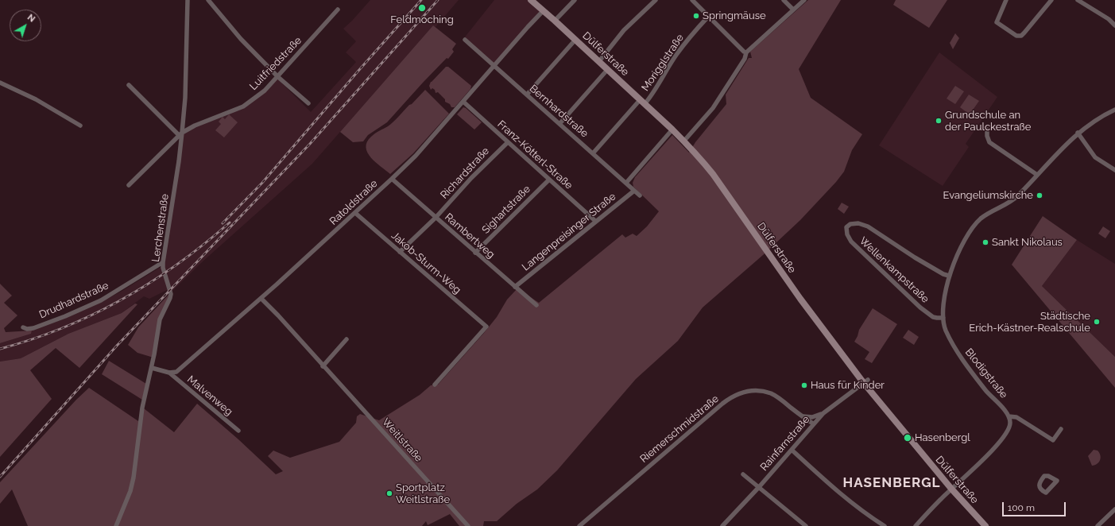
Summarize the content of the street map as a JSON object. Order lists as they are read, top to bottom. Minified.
{"streets":{"main road":["Dülferstraße"],"street":["Morigglstraße","Luitfriedstraße","Bernhardstraße","Franz-Kötterl-Straße","Richardstraße","Ratoldstraße","Sighartstraße","Lerchenstraße","Langenpreisinger Straße","Rambertweg","Jakob-Sturm-Weg","Wellenkampstraße","Drudhardstraße","Blodigstraße","Malvenweg","Riemerschmidstraße","Weitlstraße","Rainfarnstraße"]},"crossings":[["Dülferstraße","Morigglstraße"],["Dülferstraße","Ratoldstraße"],["Dülferstraße","Rainfarnstraße"],["Morigglstraße","Bernhardstraße"],["Luitfriedstraße","Lerchenstraße"],["Bernhardstraße","Ratoldstraße"],["Bernhardstraße","Langenpreisinger Straße"],["Franz-Kötterl-Straße","Richardstraße"],["Franz-Kötterl-Straße","Ratoldstraße"],["Franz-Kötterl-Straße","Sighartstraße"],["Franz-Kötterl-Straße","Langenpreisinger Straße"],["Richardstraße","Rambertweg"],["Richardstraße","Jakob-Sturm-Weg"],["Ratoldstraße","Rambertweg"],["Ratoldstraße","Jakob-Sturm-Weg"],["Ratoldstraße","Malvenweg"],["Ratoldstraße","Weitlstraße"],["Sighartstraße","Rambertweg"],["Lerchenstraße","Drudhardstraße"],["Langenpreisinger Straße","Rambertweg"],["Wellenkampstraße","Blodigstraße"],["Riemerschmidstraße","Rainfarnstraße"]],"districts":["HASENBERGL"],"places":["Feldmoching","Springmäuse","Grundschule an der Paulckestraße","Evangeliumskirche","Sankt Nikolaus","Städtische Erich-Kästner-Realschule","Haus für Kinder","Hasenbergl","Sportplatz Weitlstraße"],"scale_bar":"100 m","north":"top right"}
